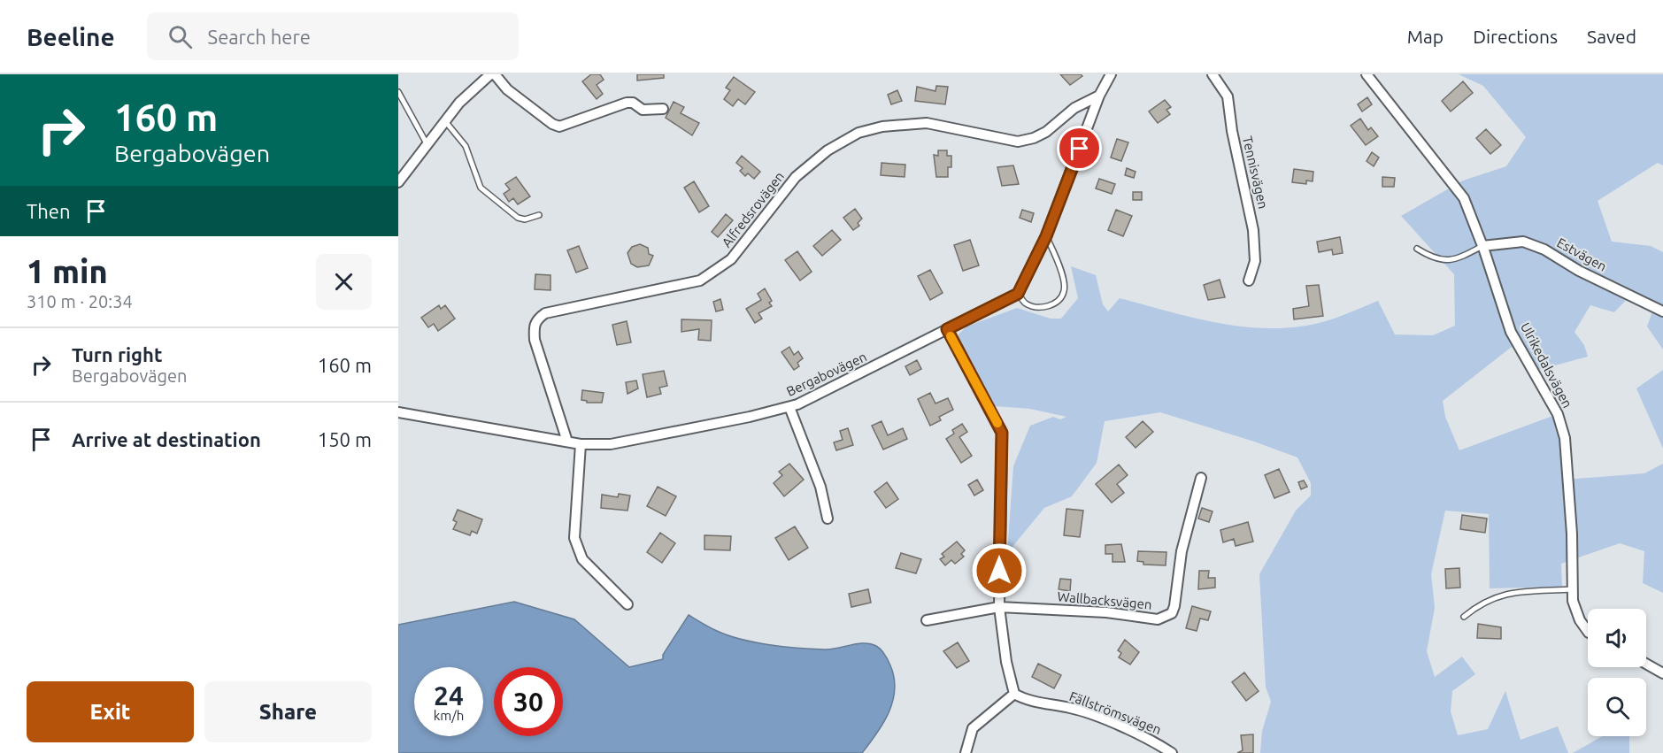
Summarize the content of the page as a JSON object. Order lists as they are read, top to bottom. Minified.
{"streets":{"street":["Tennisvägen","Alfredsrovägen","Estvägen","Ulrikedalsvägen","Bergabovägen","Wallbacksvägen","Fällströmsvägen"]},"crossings":[["Alfredsrovägen","Bergabovägen"],["Estvägen","Ulrikedalsvägen"]],"page":{"header":"Beeline","search":"Search here","nav":["Map","Directions","Saved"],"turn":["160 m","Bergabovägen"],"then":"Then","heading":["1 min","310 m · 20:34"],"list":[{"name":"Turn right","note":"Bergabovägen","value":"160 m"},{"name":"Arrive at destination","value":"150 m"}],"speed":"24 km/h","limit":"30","buttons":["Exit","Share"]}}
